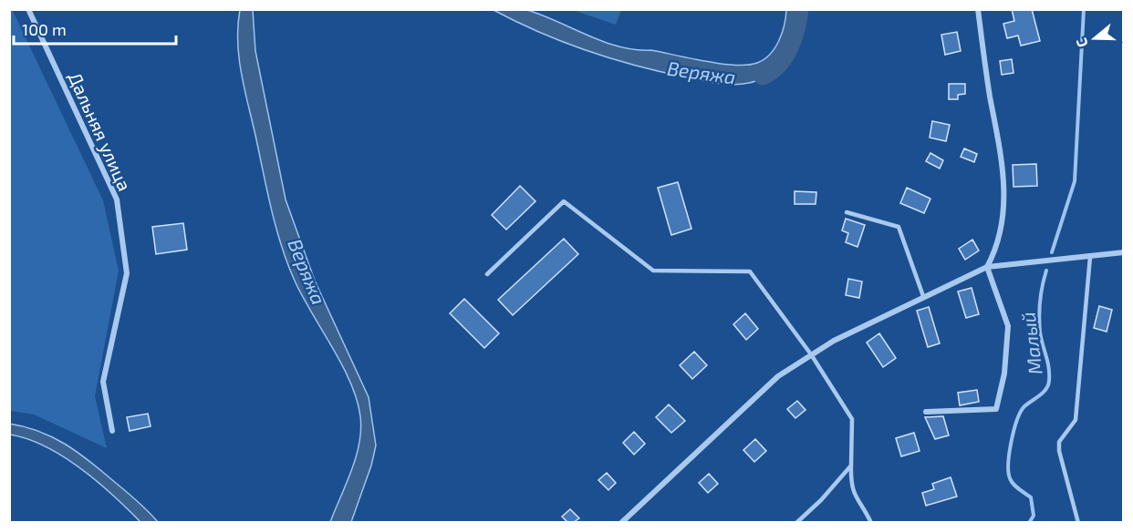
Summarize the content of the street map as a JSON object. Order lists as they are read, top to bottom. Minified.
{"streets":{"street":["Дальняя улица"]},"water":["Веряжа","Малый"],"scale_bar":"100 m","north":"left"}
